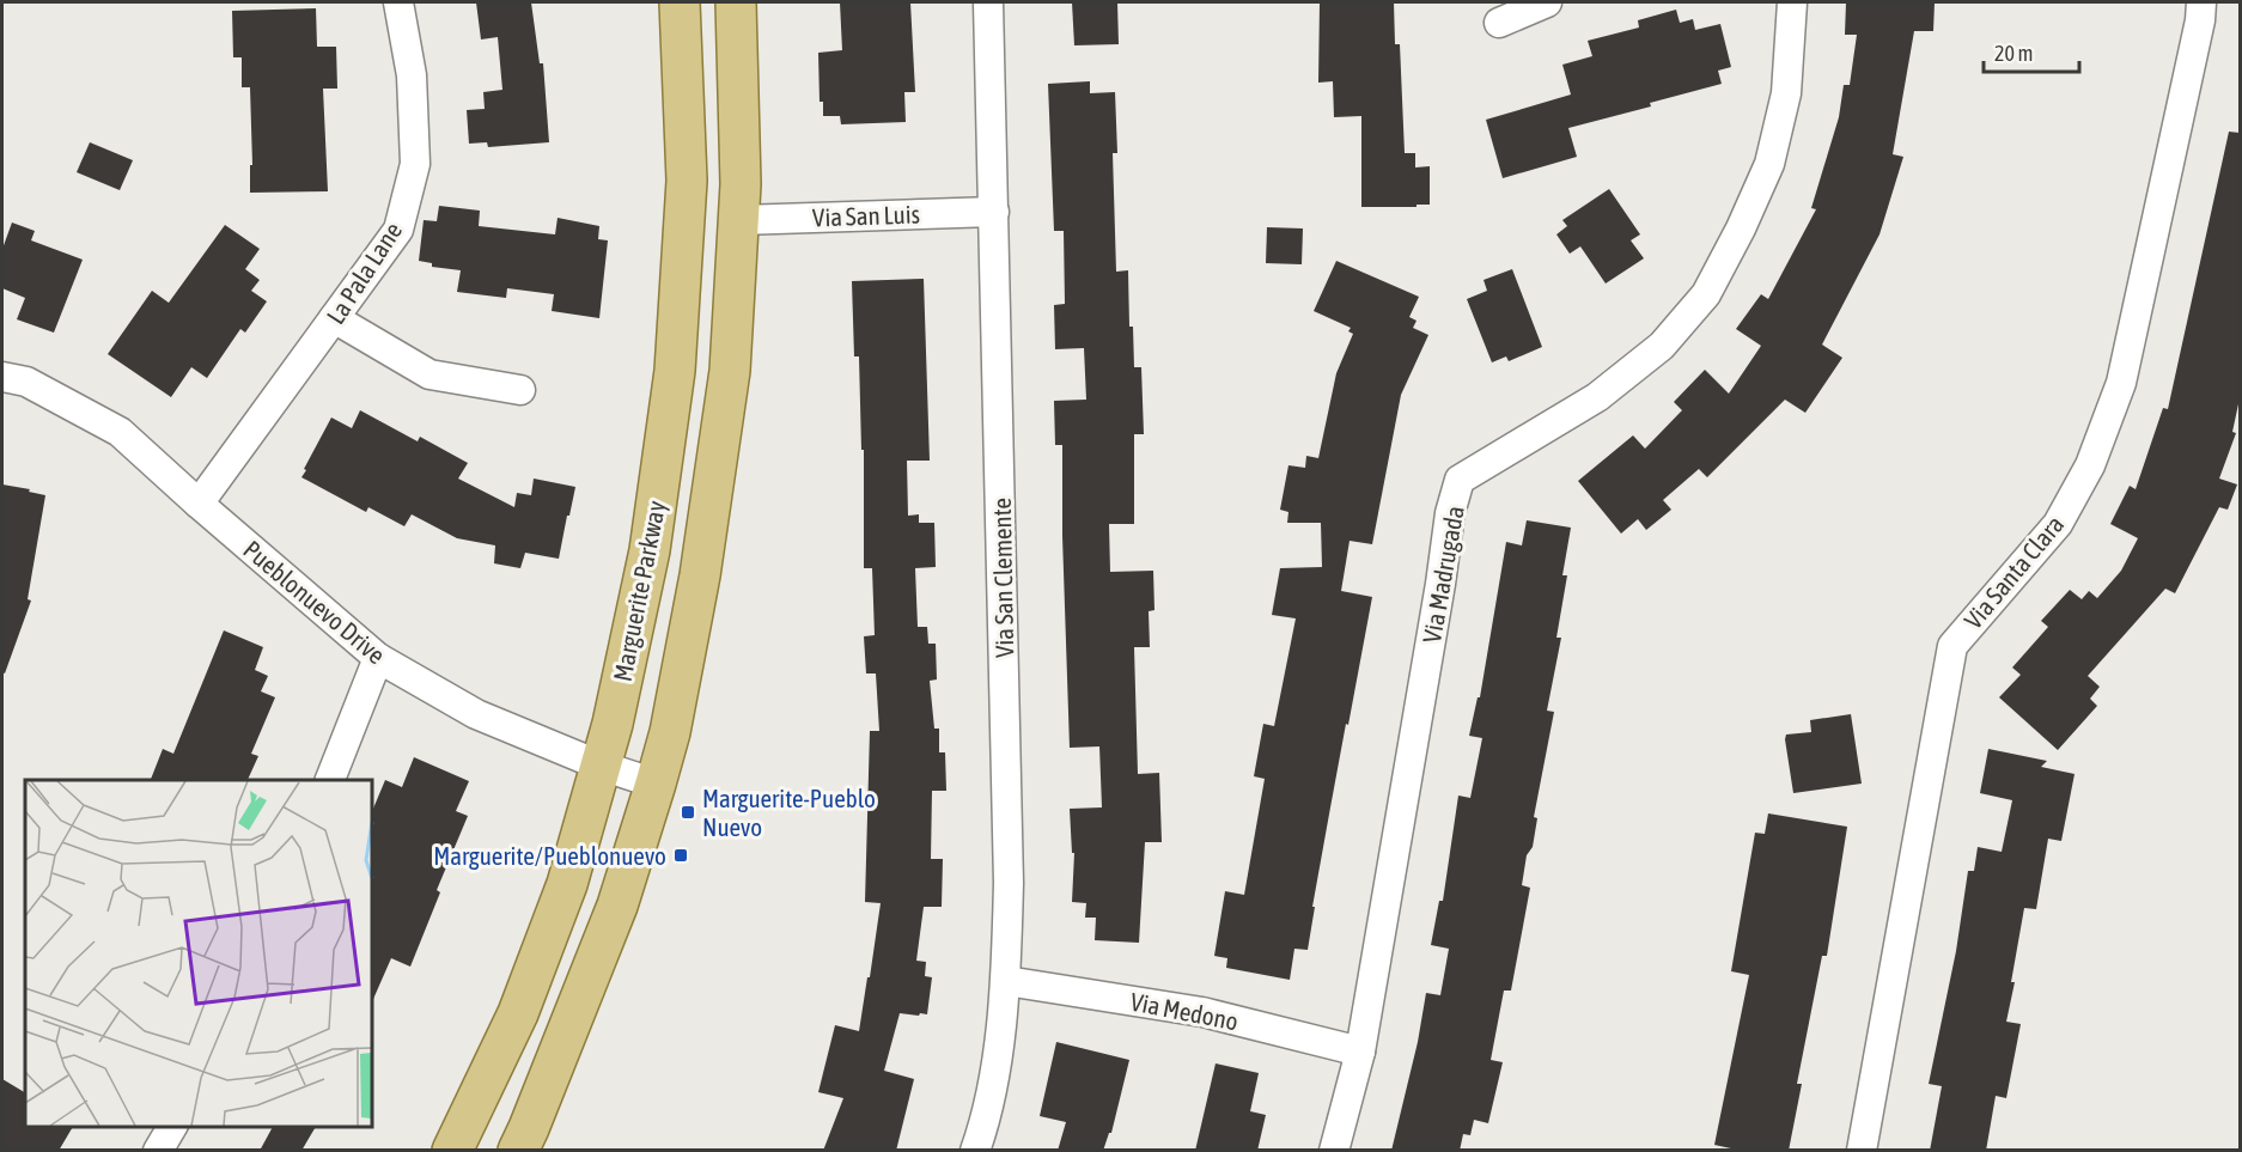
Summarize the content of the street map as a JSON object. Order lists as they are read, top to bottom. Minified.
{"streets":{"main road":["Marguerite Parkway"],"street":["Via San Luis","La Pala Lane","Via Santa Clara","Via Madrugada","Via San Clemente","Pueblonuevo Drive","Via Medono"]},"crossings":[["Via San Luis","Via San Clemente"],["La Pala Lane","Pueblonuevo Drive"],["Via Madrugada","Via Medono"],["Via San Clemente","Via Medono"],["Marguerite Parkway","Pueblonuevo Drive"]],"places":{"transit":["Marguerite-Pueblo Nuevo","Marguerite/Pueblonuevo"]},"scale_bar":"20 m"}
